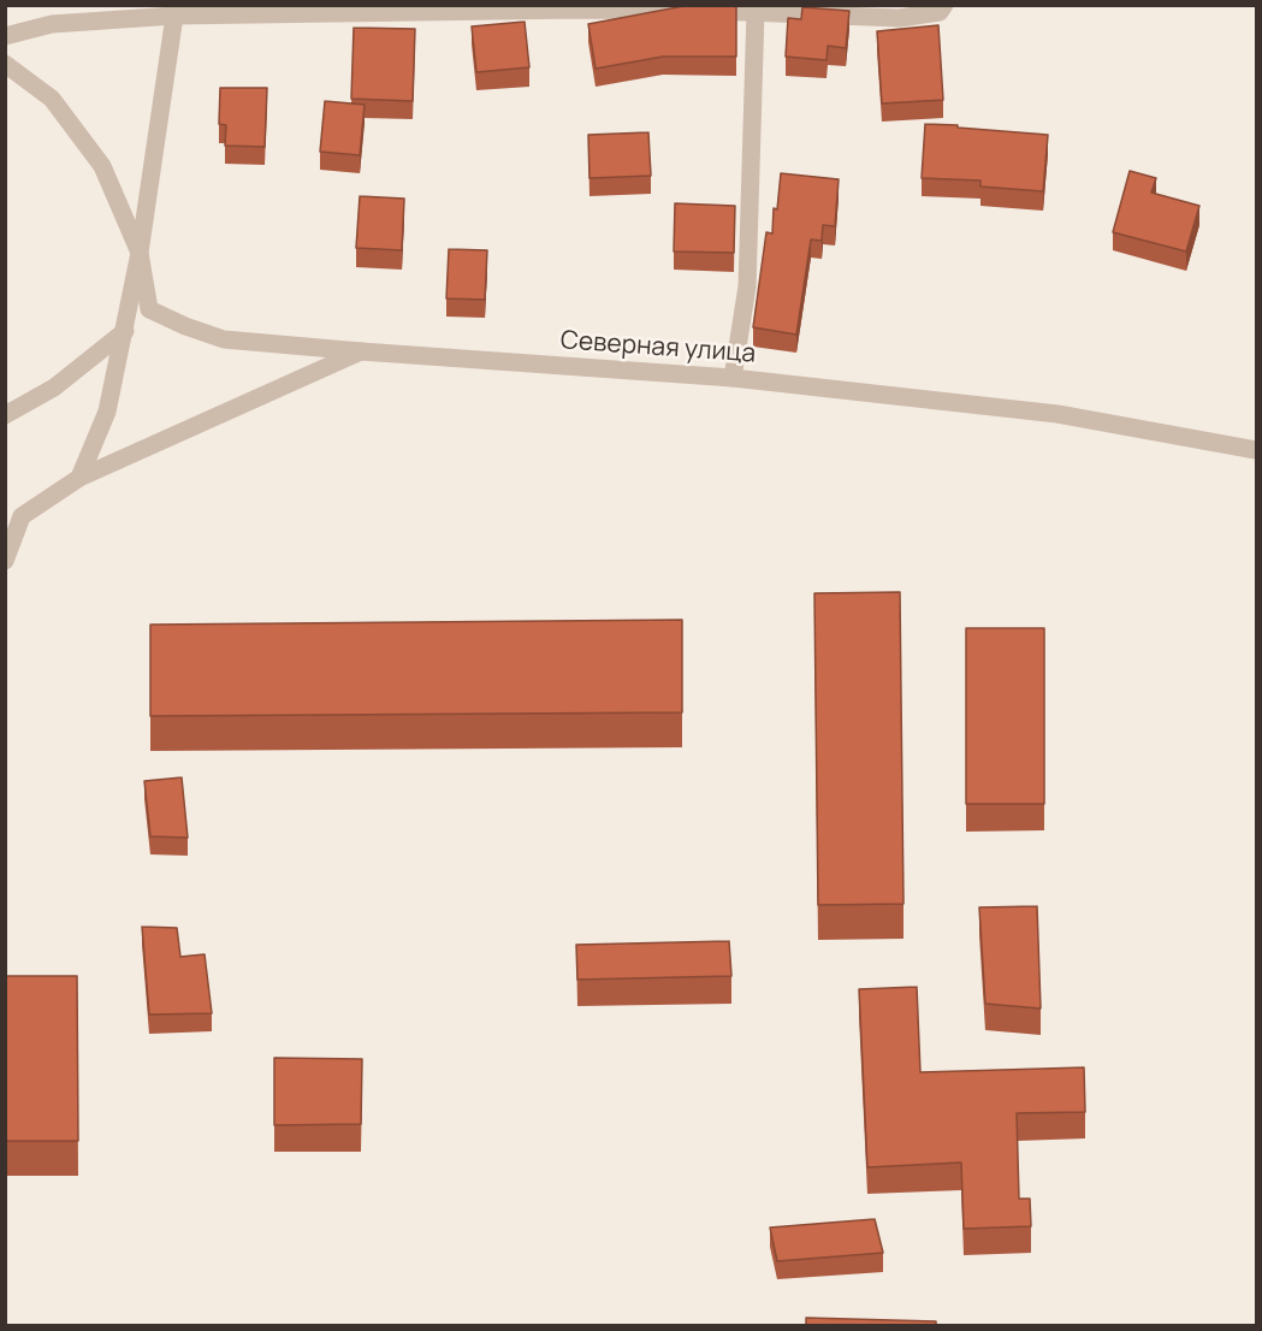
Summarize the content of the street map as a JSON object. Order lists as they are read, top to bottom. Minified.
{"streets":{"street":["Северная улица"]}}
